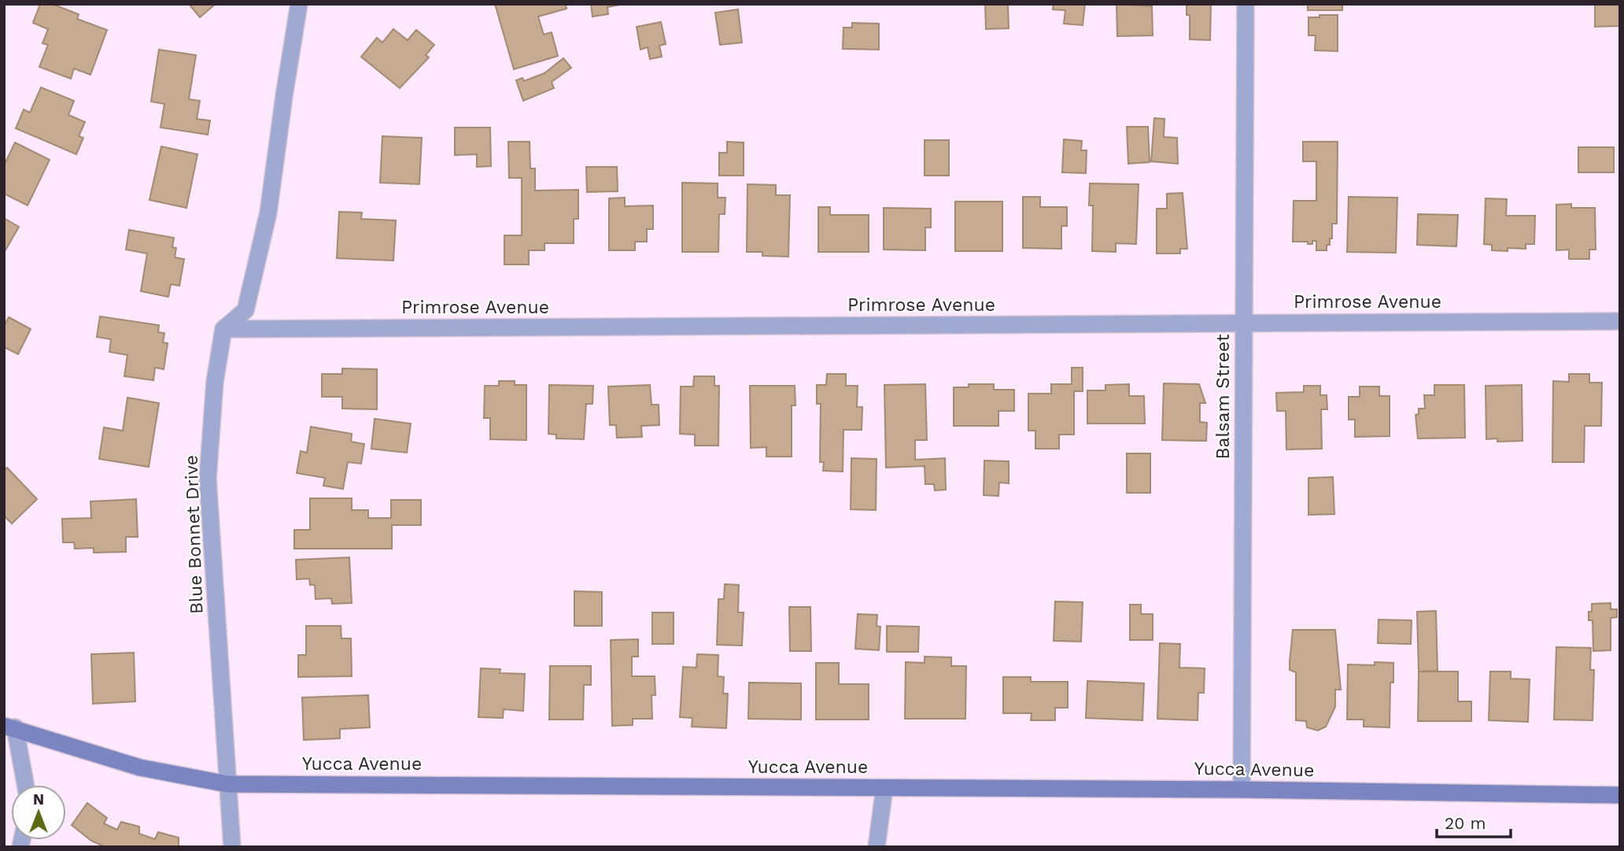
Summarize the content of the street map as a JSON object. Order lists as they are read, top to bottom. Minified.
{"streets":{"street":["Primrose Avenue","Balsam Street","Blue Bonnet Drive","Yucca Avenue"]},"crossings":[["Primrose Avenue","Balsam Street"],["Primrose Avenue","Blue Bonnet Drive"],["Balsam Street","Yucca Avenue"],["Blue Bonnet Drive","Yucca Avenue"]],"scale_bar":"20 m","north":"top"}
